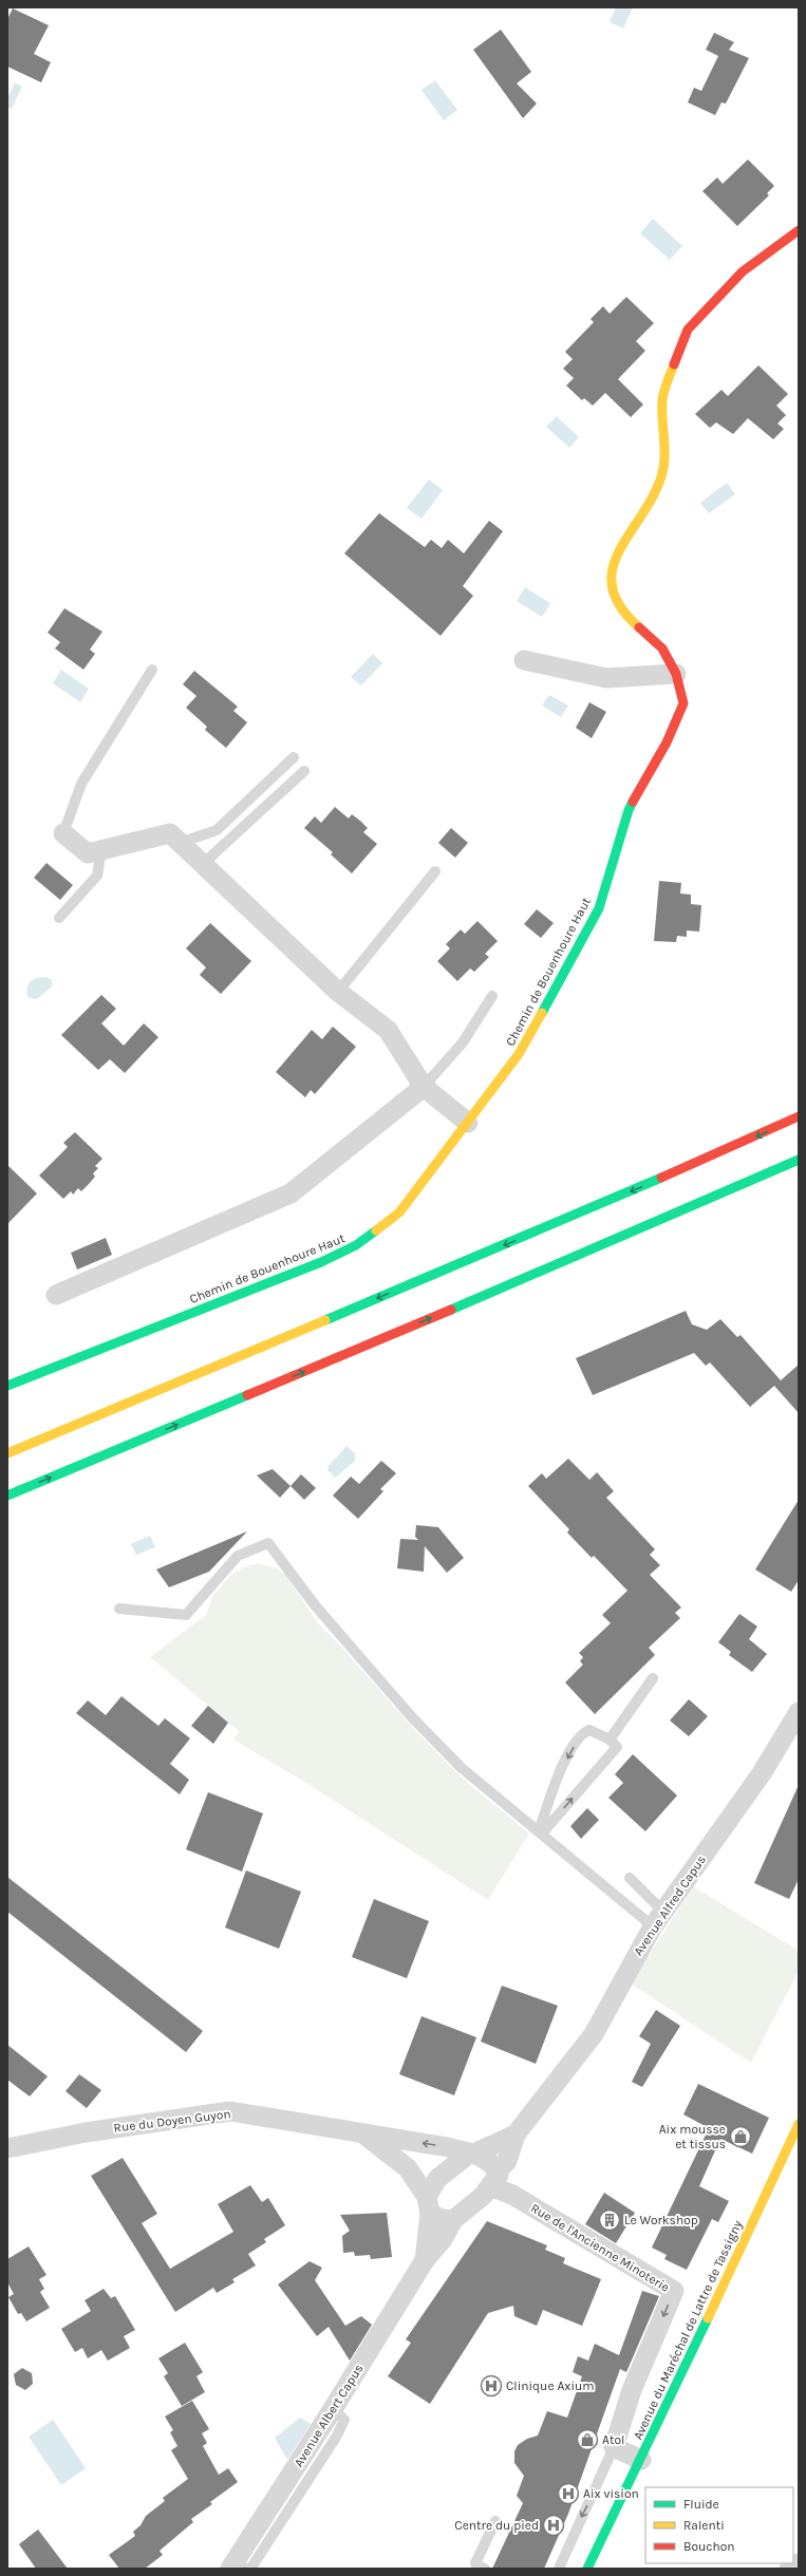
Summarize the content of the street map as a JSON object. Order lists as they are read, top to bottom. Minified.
{"streets":{"main road":["Chemin de Bouenhoure Haut","Avenue du Maréchal de Lattre de Tassigny"],"street":["Avenue Alfred Capus","Rue du Doyen Guyon","Rue de l'Ancienne Minoterie","Avenue Albert Capus"]},"crossings":[["Rue du Doyen Guyon","Avenue Albert Capus"]],"places":{"shop":["Aix mousse et tissus","Atol"],"building":["Le Workshop"],"hospital":["Clinique Axium","Aix vision","Centre du pied"]},"legend":["Fluide","Ralenti","Bouchon"]}
